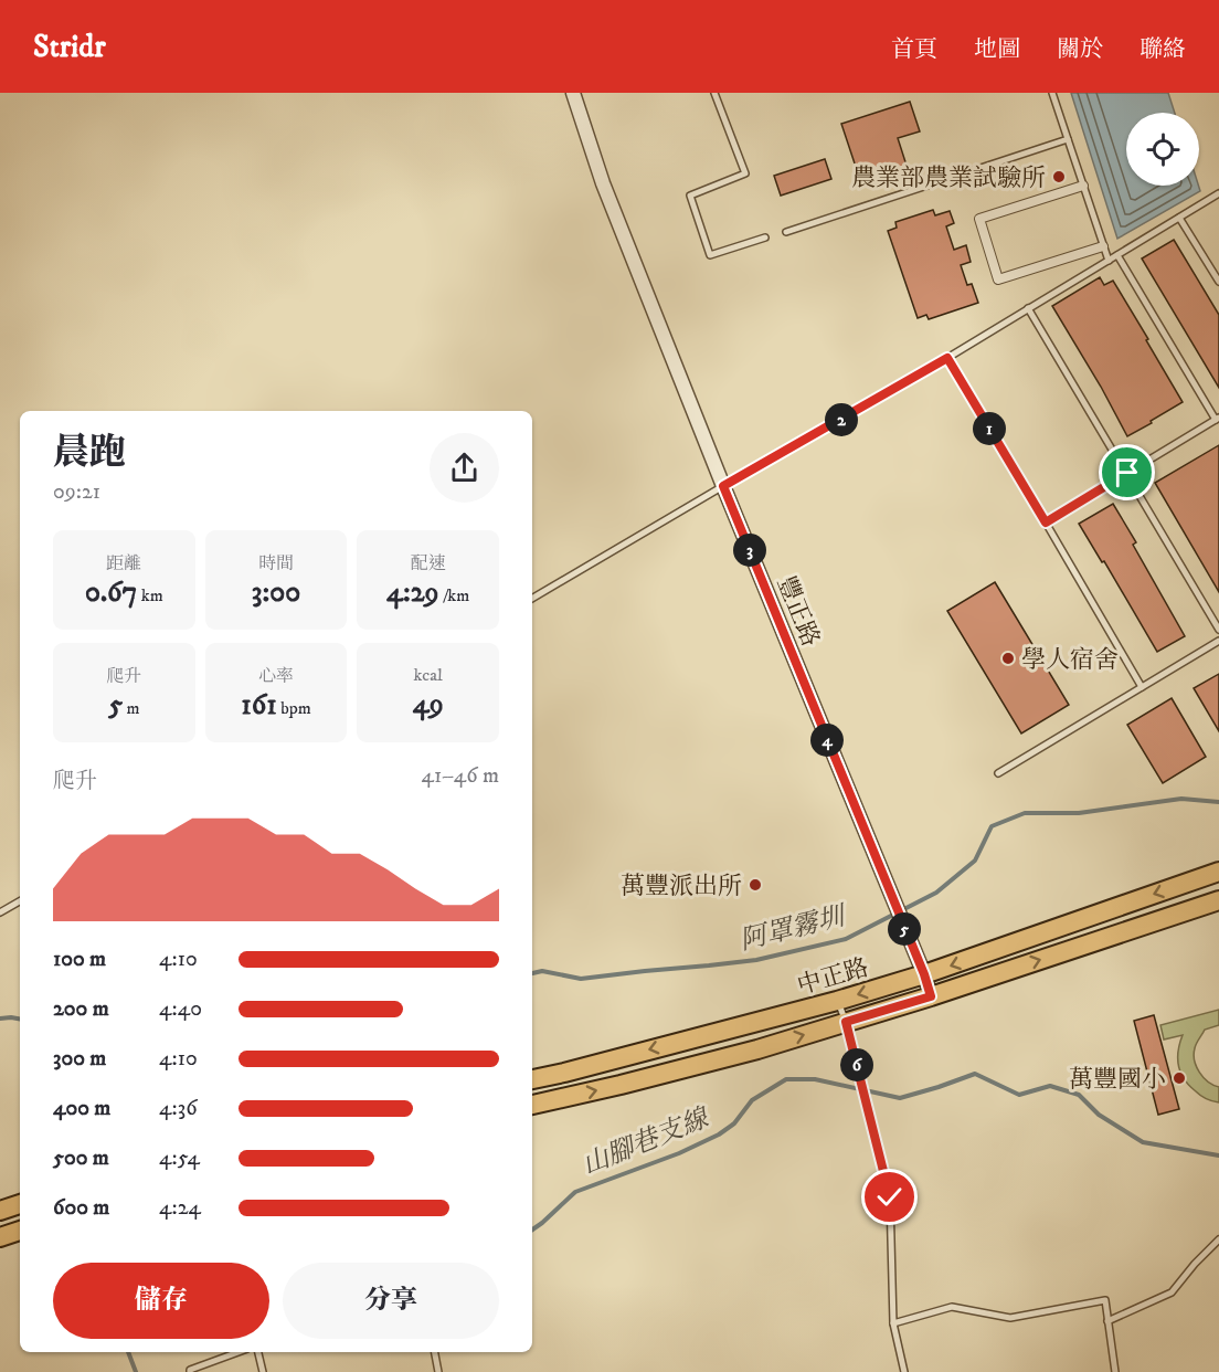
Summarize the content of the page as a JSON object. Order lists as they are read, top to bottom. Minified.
{"streets":{"main road":["中正路"],"street":["豐正路"]},"crossings":[["豐正路","中正路"]],"water":["阿罩霧圳","山腳巷支線"],"places":["農業部農業試驗所","學人宿舍","萬豐派出所","萬豐國小"],"page":{"header":"Stridr","nav":["首頁","地圖","關於","聯絡"],"pins":["2","1","3","4","5","6"],"heading":["晨跑","09:21"],"stats":[["距離","0.67 km"],["時間","3:00"],["配速","4:29 /km"],["爬升","5 m"],["心率","161 bpm"],["kcal","49"]],"chart":["爬升","41–46 m"],"list":[{"name":"100 m","note":"4:10"},{"name":"200 m","note":"4:40"},{"name":"300 m","note":"4:10"},{"name":"400 m","note":"4:36"},{"name":"500 m","note":"4:54"},{"name":"600 m","note":"4:24"}],"buttons":["儲存","分享"]}}
